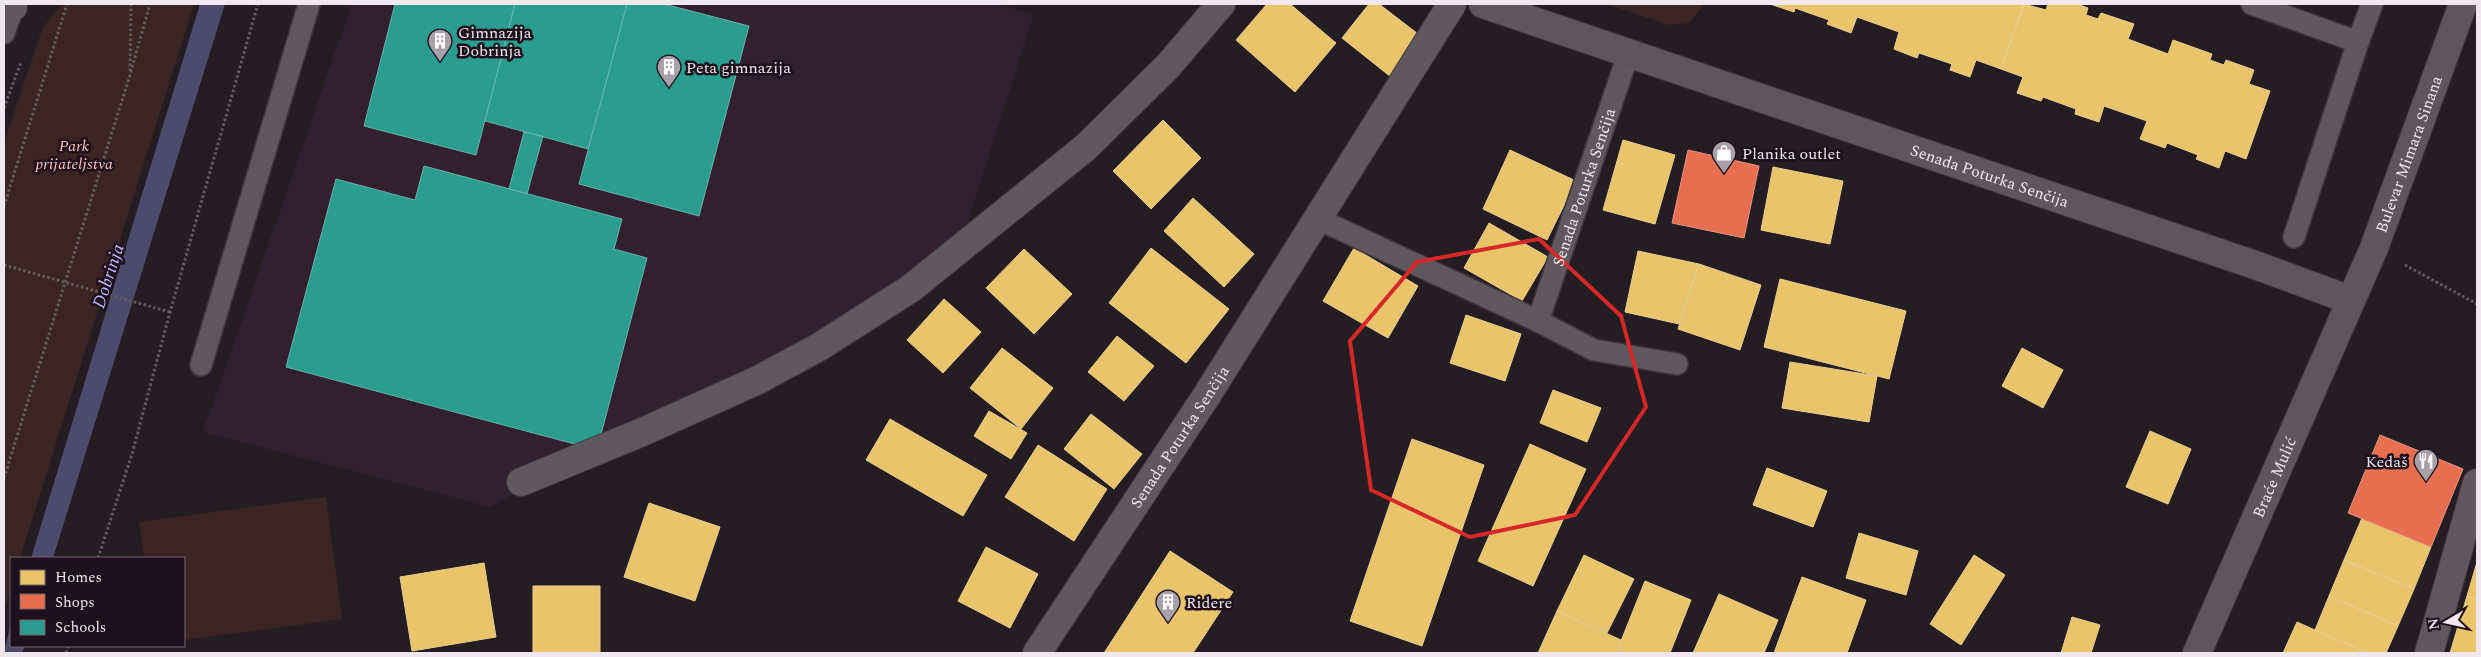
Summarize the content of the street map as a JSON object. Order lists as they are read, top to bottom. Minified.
{"streets":{"street":["Bulevar Mimara Sinana","Senada Poturka Senčija","Braće Mulić"]},"crossings":[["Bulevar Mimara Sinana","Senada Poturka Senčija"],["Bulevar Mimara Sinana","Braće Mulić"],["Senada Poturka Senčija","Braće Mulić"]],"water":["Dobrinja"],"parks":["Park prijateljstva"],"places":{"building":["Gimnazija Dobrinja","Peta gimnazija","Ridere"],"shop":["Planika outlet"],"restaurant":["Kedaš"]},"legend":["Homes","Shops","Schools"],"north":"left"}
